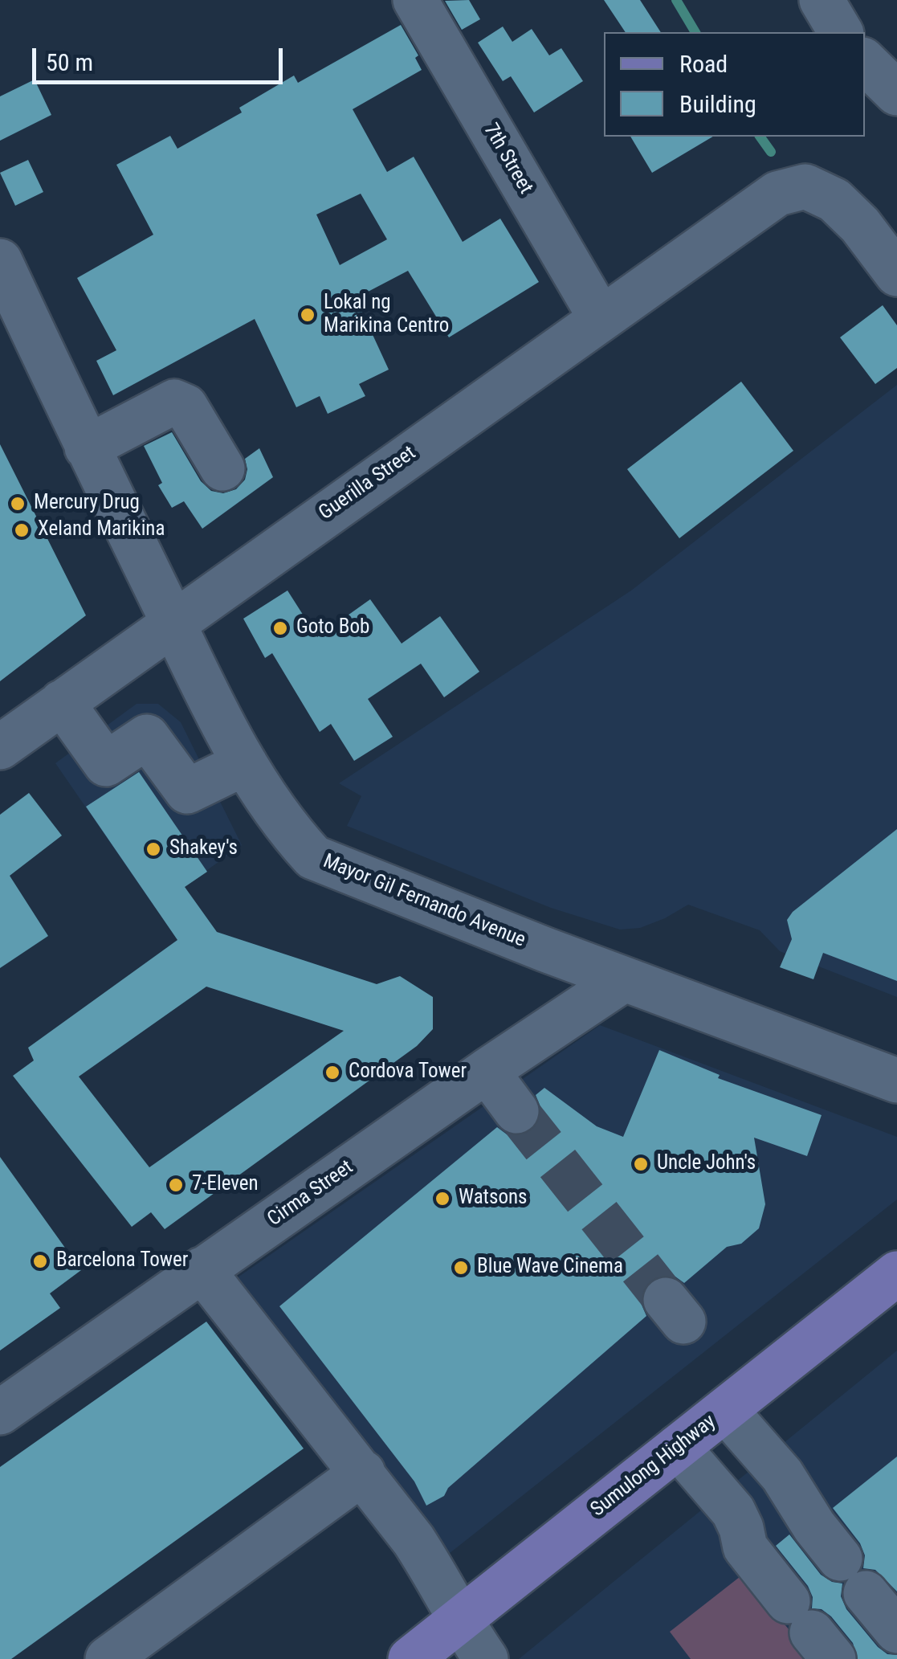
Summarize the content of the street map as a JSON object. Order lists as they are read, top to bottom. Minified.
{"streets":{"main road":["Sumulong Highway"],"street":["7th Street","Guerilla Street","Mayor Gil Fernando Avenue","Cirma Street"]},"crossings":[["7th Street","Guerilla Street"],["Guerilla Street","Mayor Gil Fernando Avenue"],["Mayor Gil Fernando Avenue","Cirma Street"]],"places":["Lokal ng Marikina Centro","Mercury Drug","Xeland Marikina","Goto Bob","Shakey's","Cordova Tower","Uncle John's","7-Eleven","Watsons","Barcelona Tower","Blue Wave Cinema"],"legend":["Road","Building"],"scale_bar":"50 m"}
